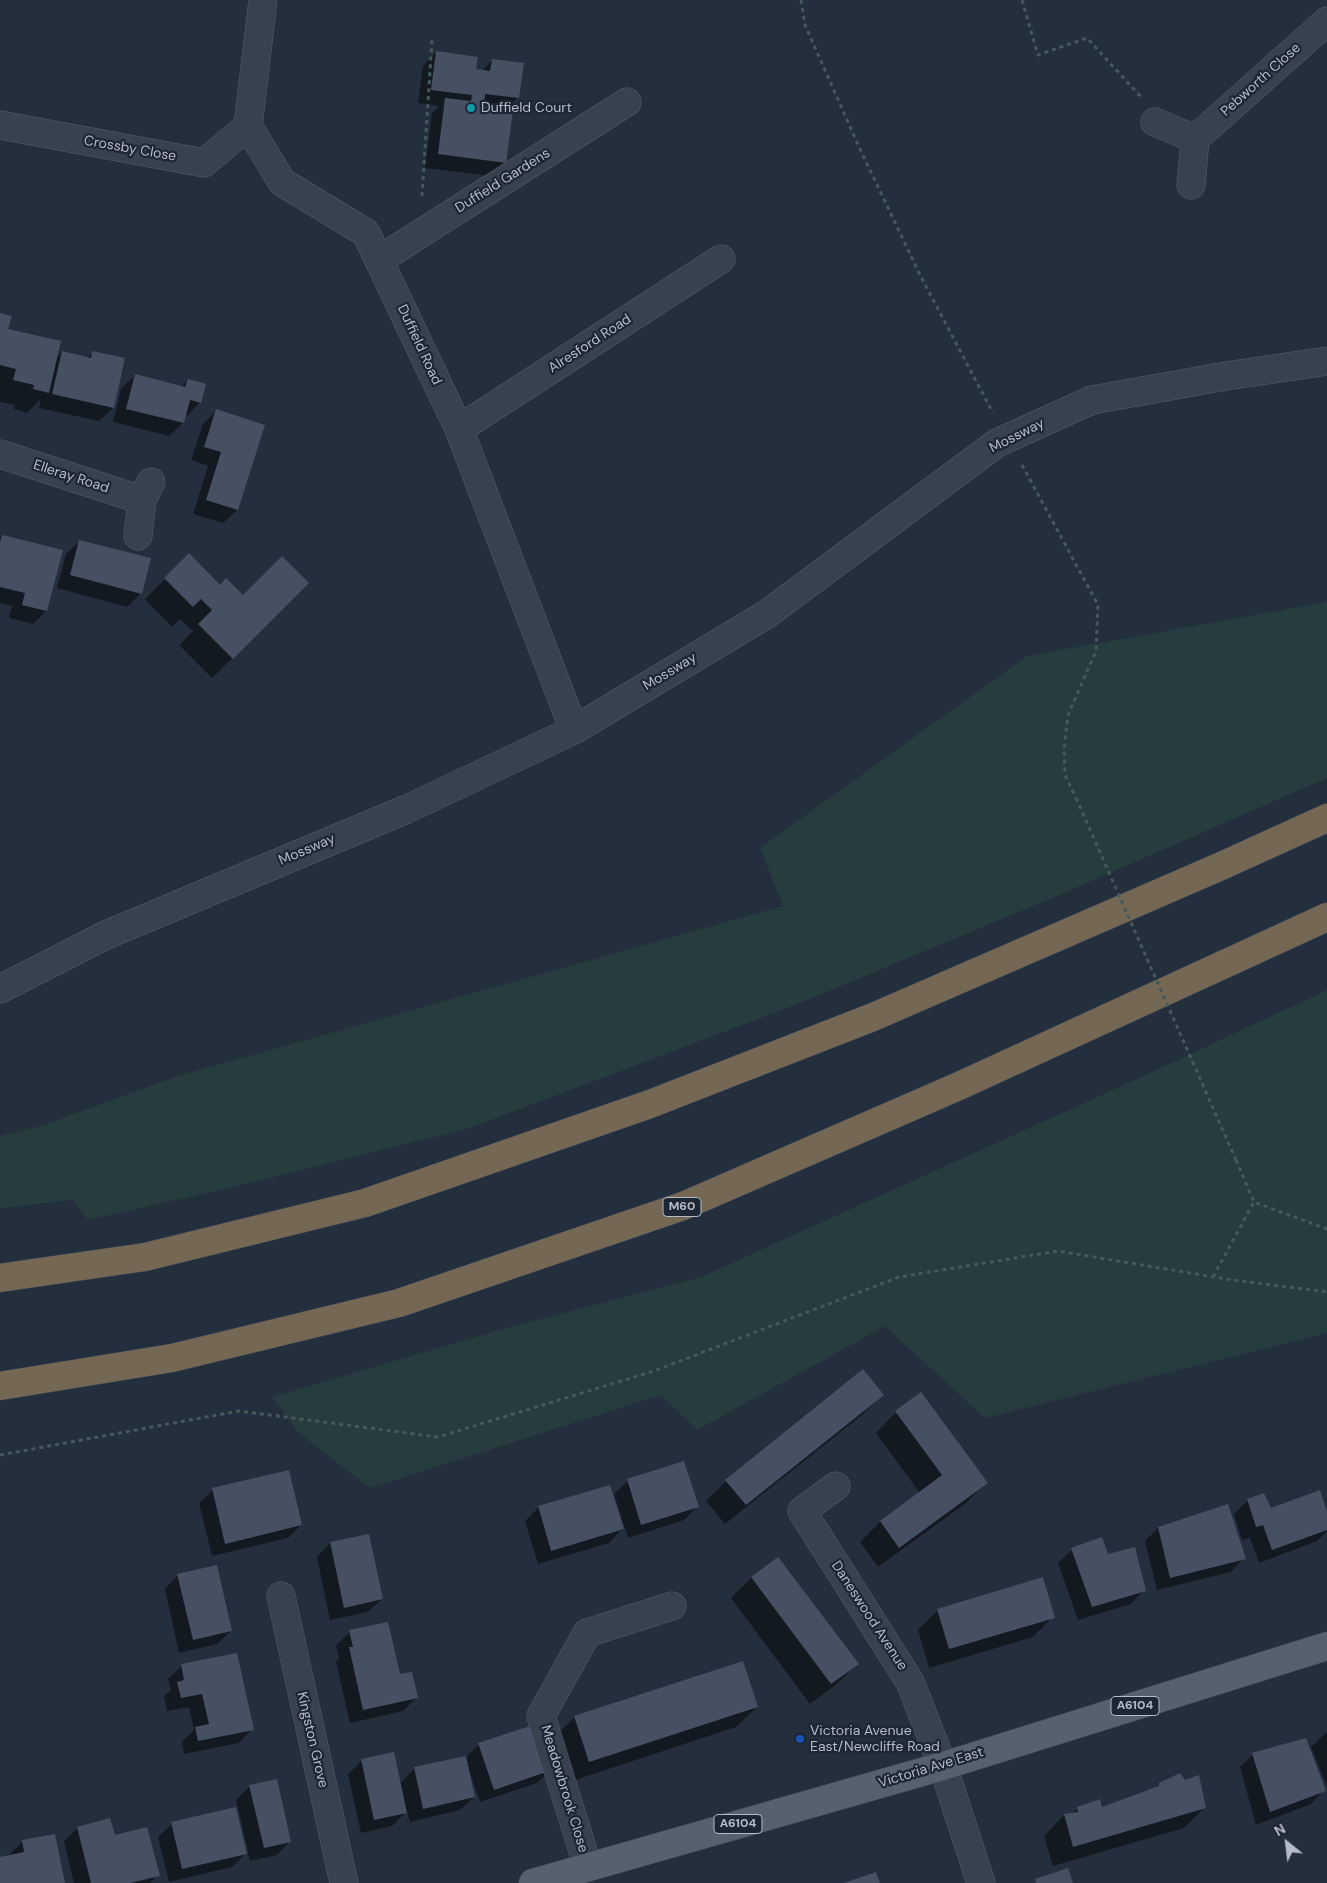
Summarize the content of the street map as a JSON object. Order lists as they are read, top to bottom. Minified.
{"streets":{"highway":["M60"],"main road":["A6104","Victoria Ave East"],"street":["Pebworth Close","Crossby Close","Duffield Gardens","Alresford Road","Duffield Road","Mossway","Elleray Road","Daneswood Avenue","Kingston Grove","Meadowbrook Close"]},"crossings":[["Crossby Close","Duffield Road"],["Duffield Gardens","Duffield Road"],["Alresford Road","Duffield Road"],["Duffield Road","Mossway"],["Daneswood Avenue","Victoria Ave East"],["Victoria Ave East","Meadowbrook Close"]],"places":["Duffield Court","Victoria Avenue East/Newcliffe Road"],"north":"top left"}
